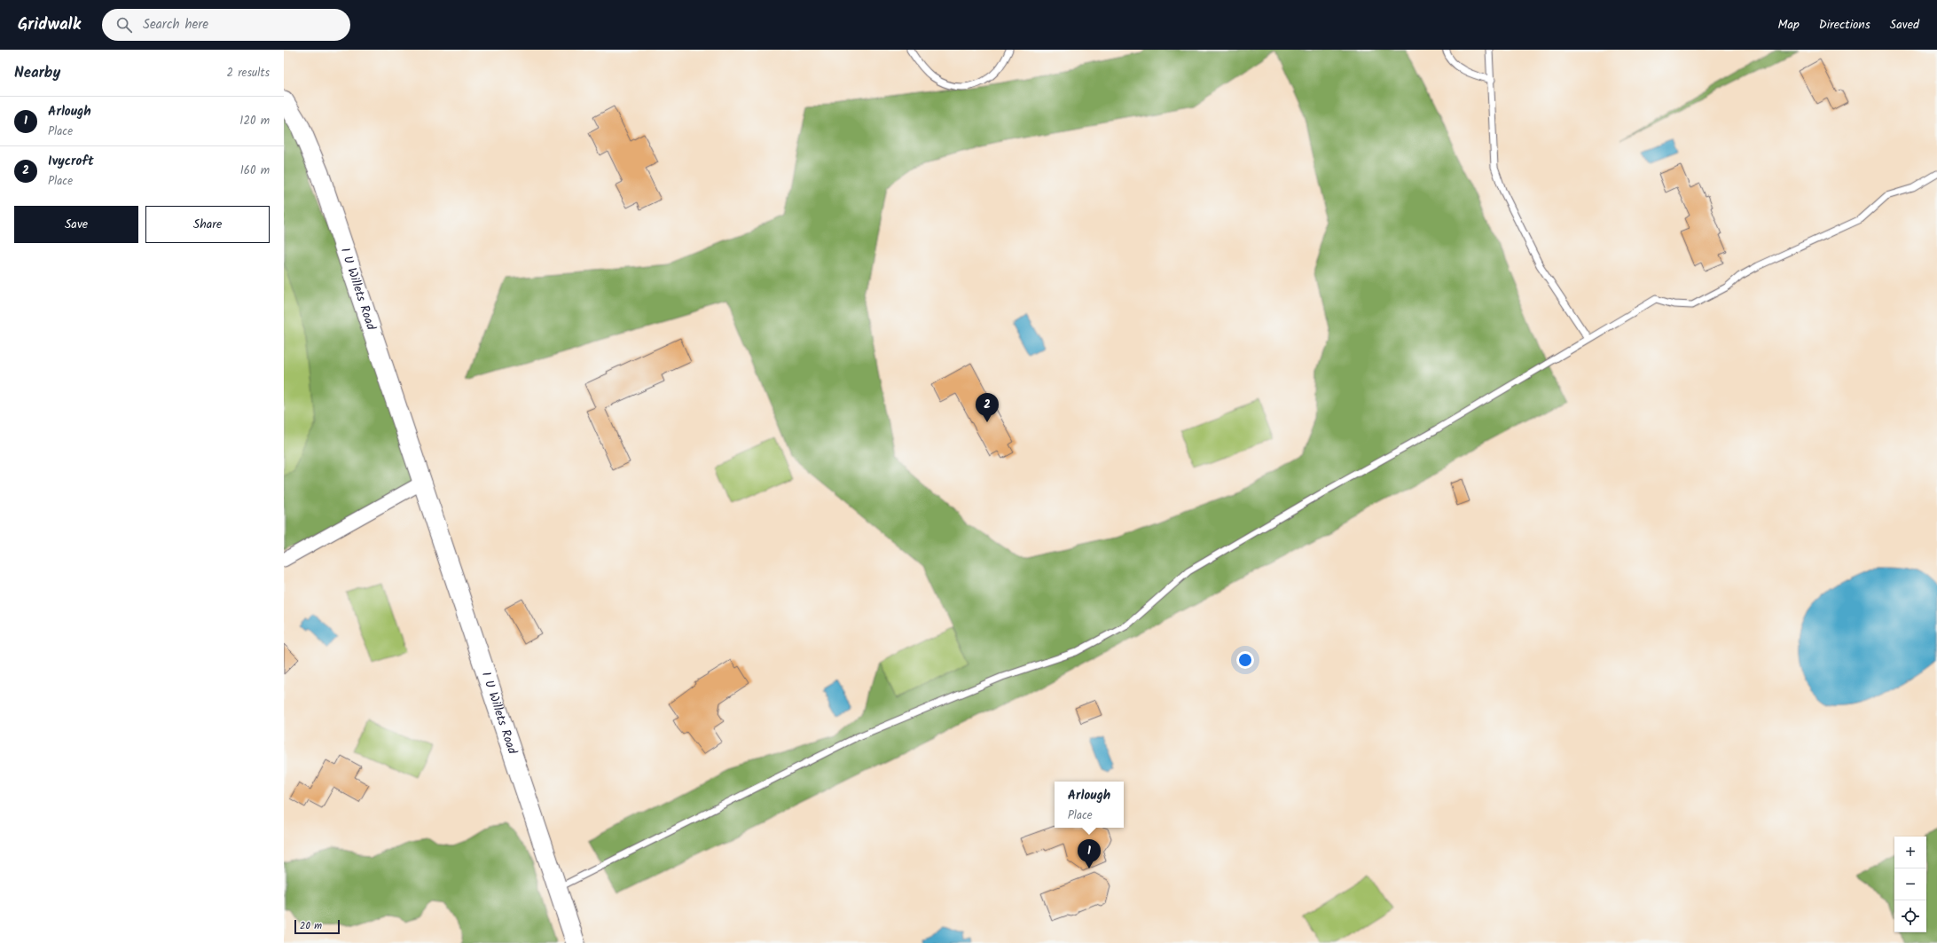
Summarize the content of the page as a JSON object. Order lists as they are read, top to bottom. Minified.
{"streets":{"street":["I U Willets Road"]},"scale_bar":"20 m","page":{"header":"Gridwalk","search":"Search here","nav":["Map","Directions","Saved"],"heading":["Nearby","2 results"],"list":[{"mark":"1","name":"Arlough","note":"Place","value":"120 m"},{"mark":"2","name":"Ivycroft","note":"Place","value":"160 m"}],"buttons":["Save","Share"],"pins":["2","1"],"popup":["Arlough","Place"],"map_buttons":["+","−"],"scale":"20 m"}}
